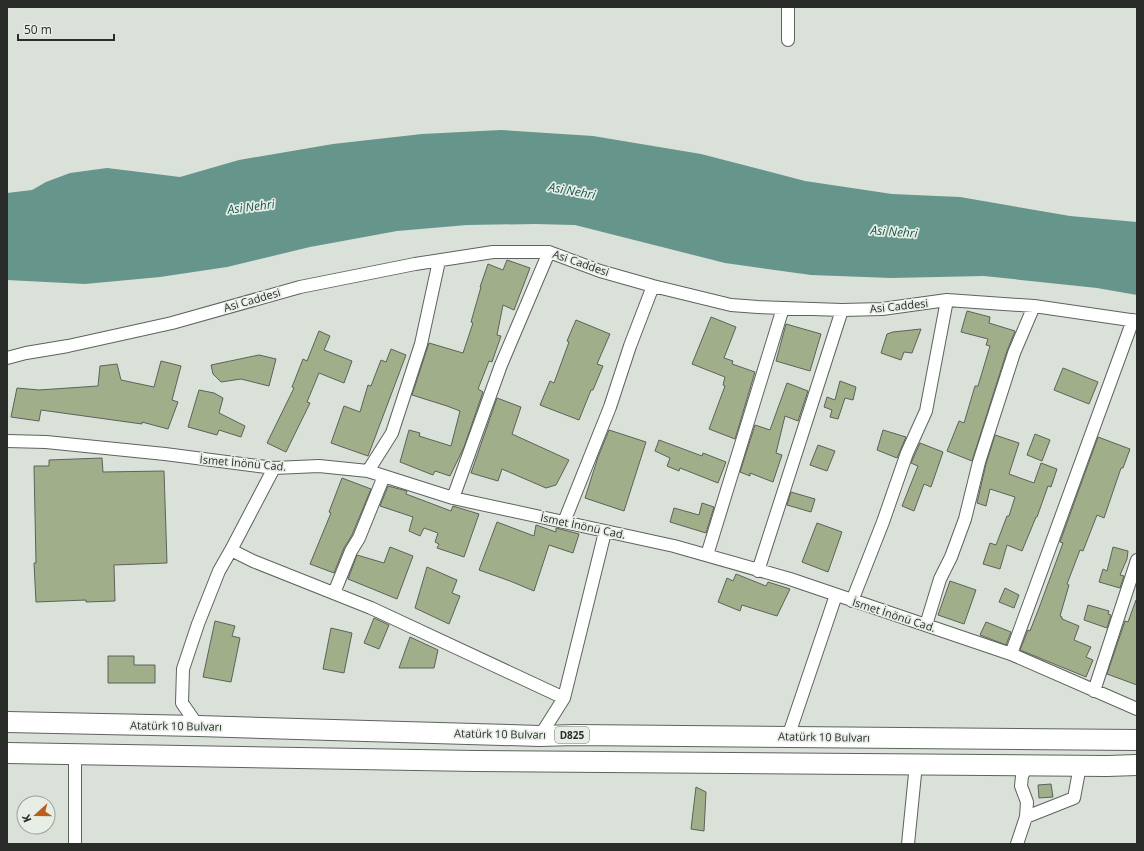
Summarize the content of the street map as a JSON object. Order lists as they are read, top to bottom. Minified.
{"streets":{"highway":["Atatürk 10 Bulvarı","D825"],"street":["Asi Caddesi","İsmet İnönü Cad."]},"water":["Asi Nehri"],"scale_bar":"50 m","north":"left"}
